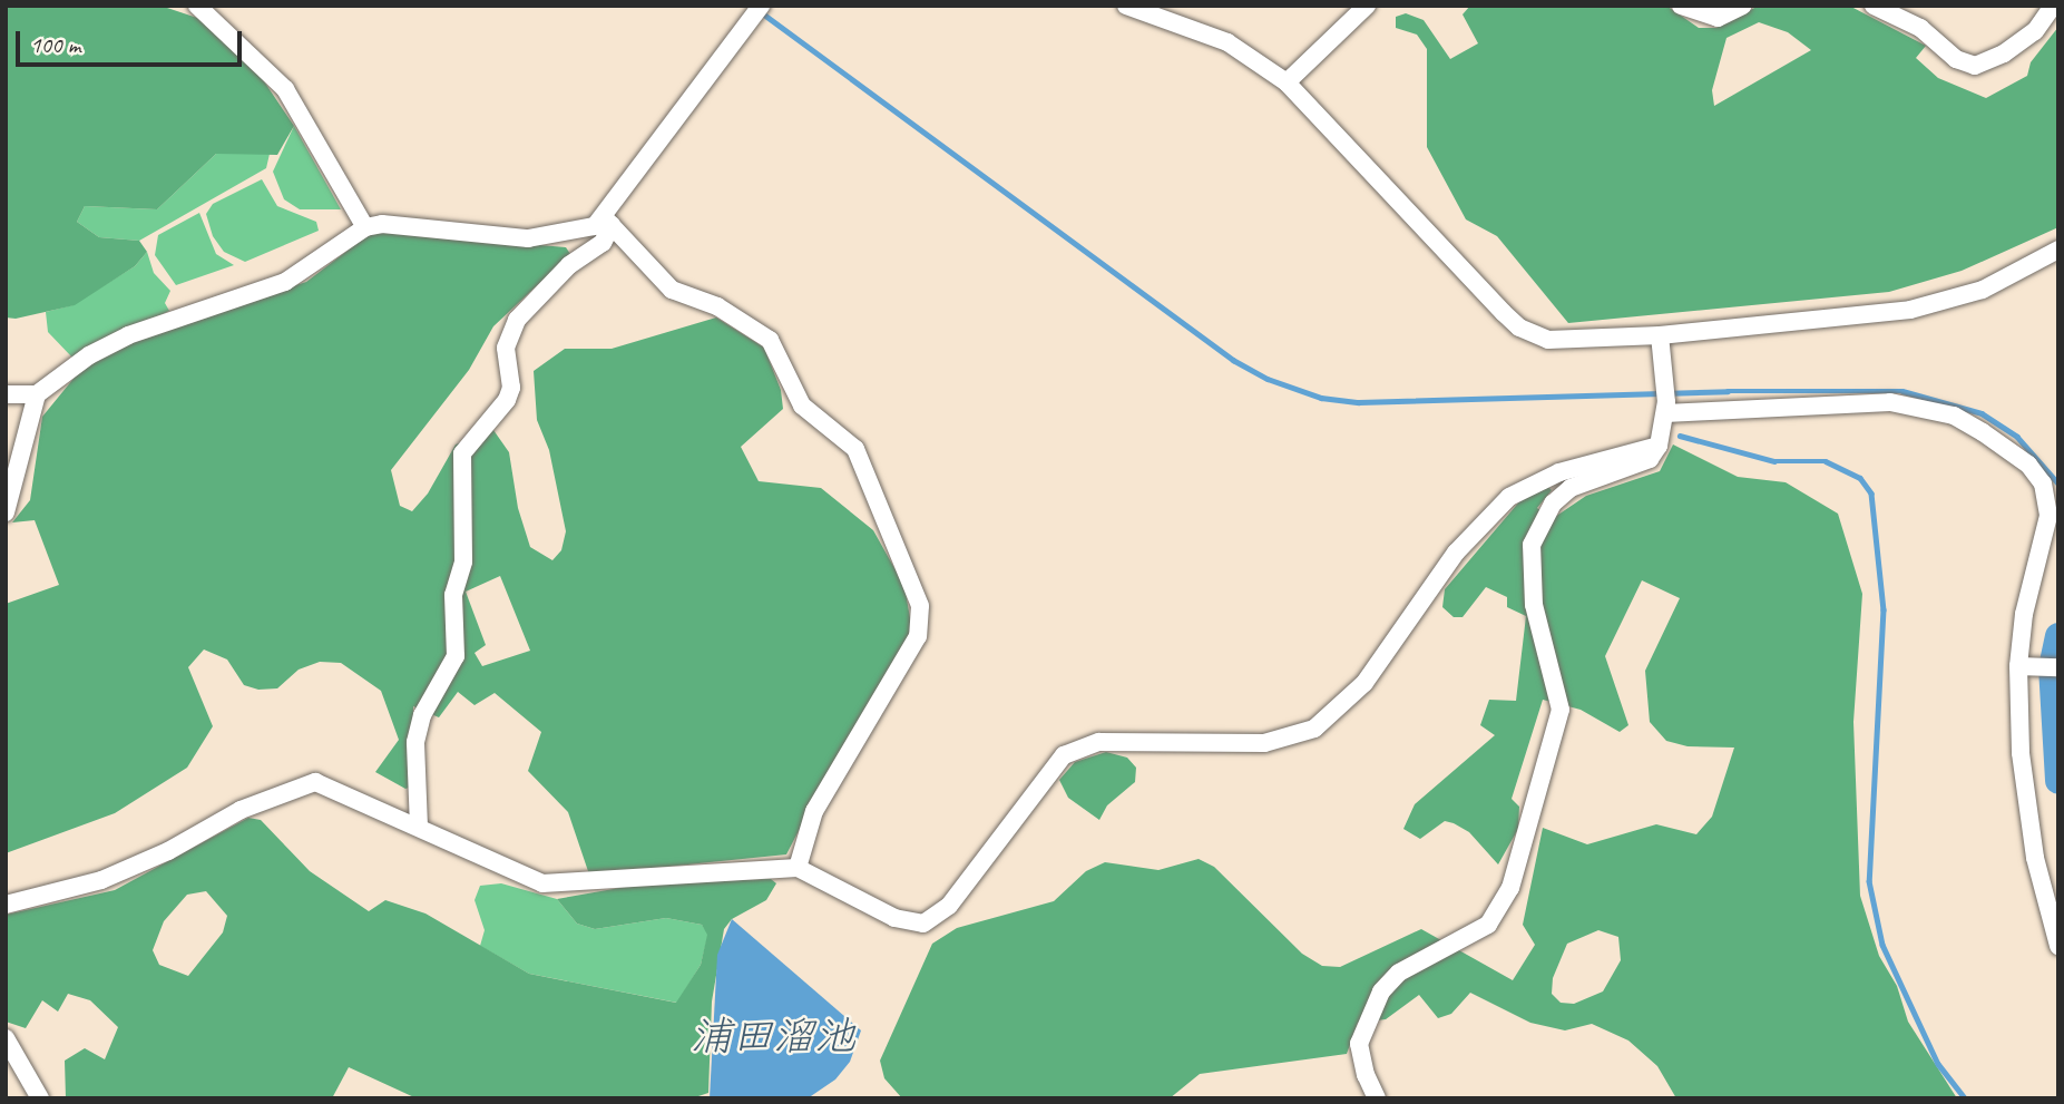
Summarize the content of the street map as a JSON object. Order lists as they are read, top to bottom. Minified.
{"water":["浦田溜池"],"scale_bar":"100 m"}
